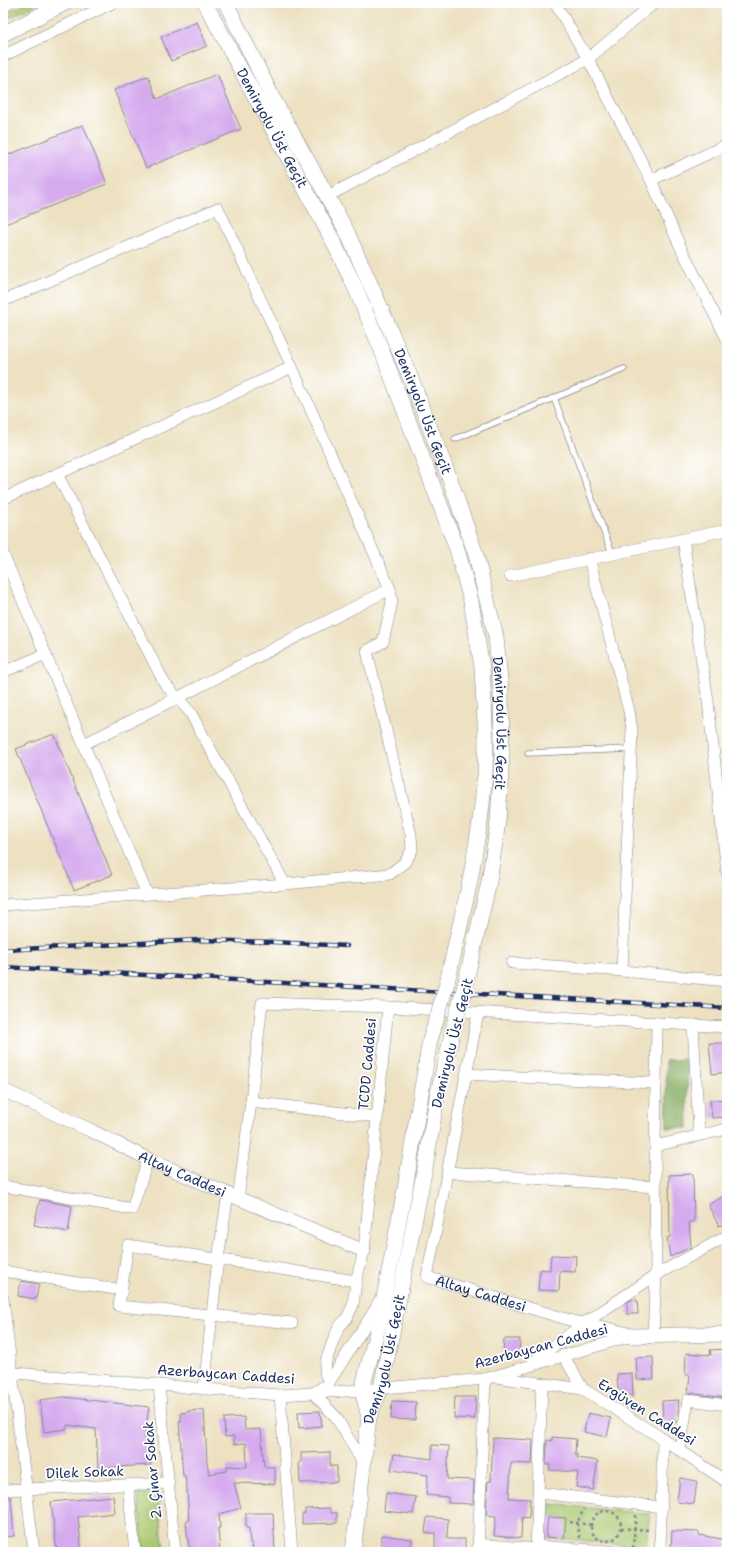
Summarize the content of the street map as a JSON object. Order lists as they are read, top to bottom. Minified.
{"streets":{"main road":["Demiryolu Üst Geçit","Altay Caddesi"],"street":["TCDD Caddesi","Azerbaycan Caddesi","Ergüven Caddesi","2. Çınar Sokak","Dilek Sokak"]},"crossings":[["Demiryolu Üst Geçit","Azerbaycan Caddesi"],["TCDD Caddesi","Altay Caddesi"],["Altay Caddesi","Azerbaycan Caddesi"],["Azerbaycan Caddesi","Ergüven Caddesi"],["Azerbaycan Caddesi","2. Çınar Sokak"],["2. Çınar Sokak","Dilek Sokak"]]}
